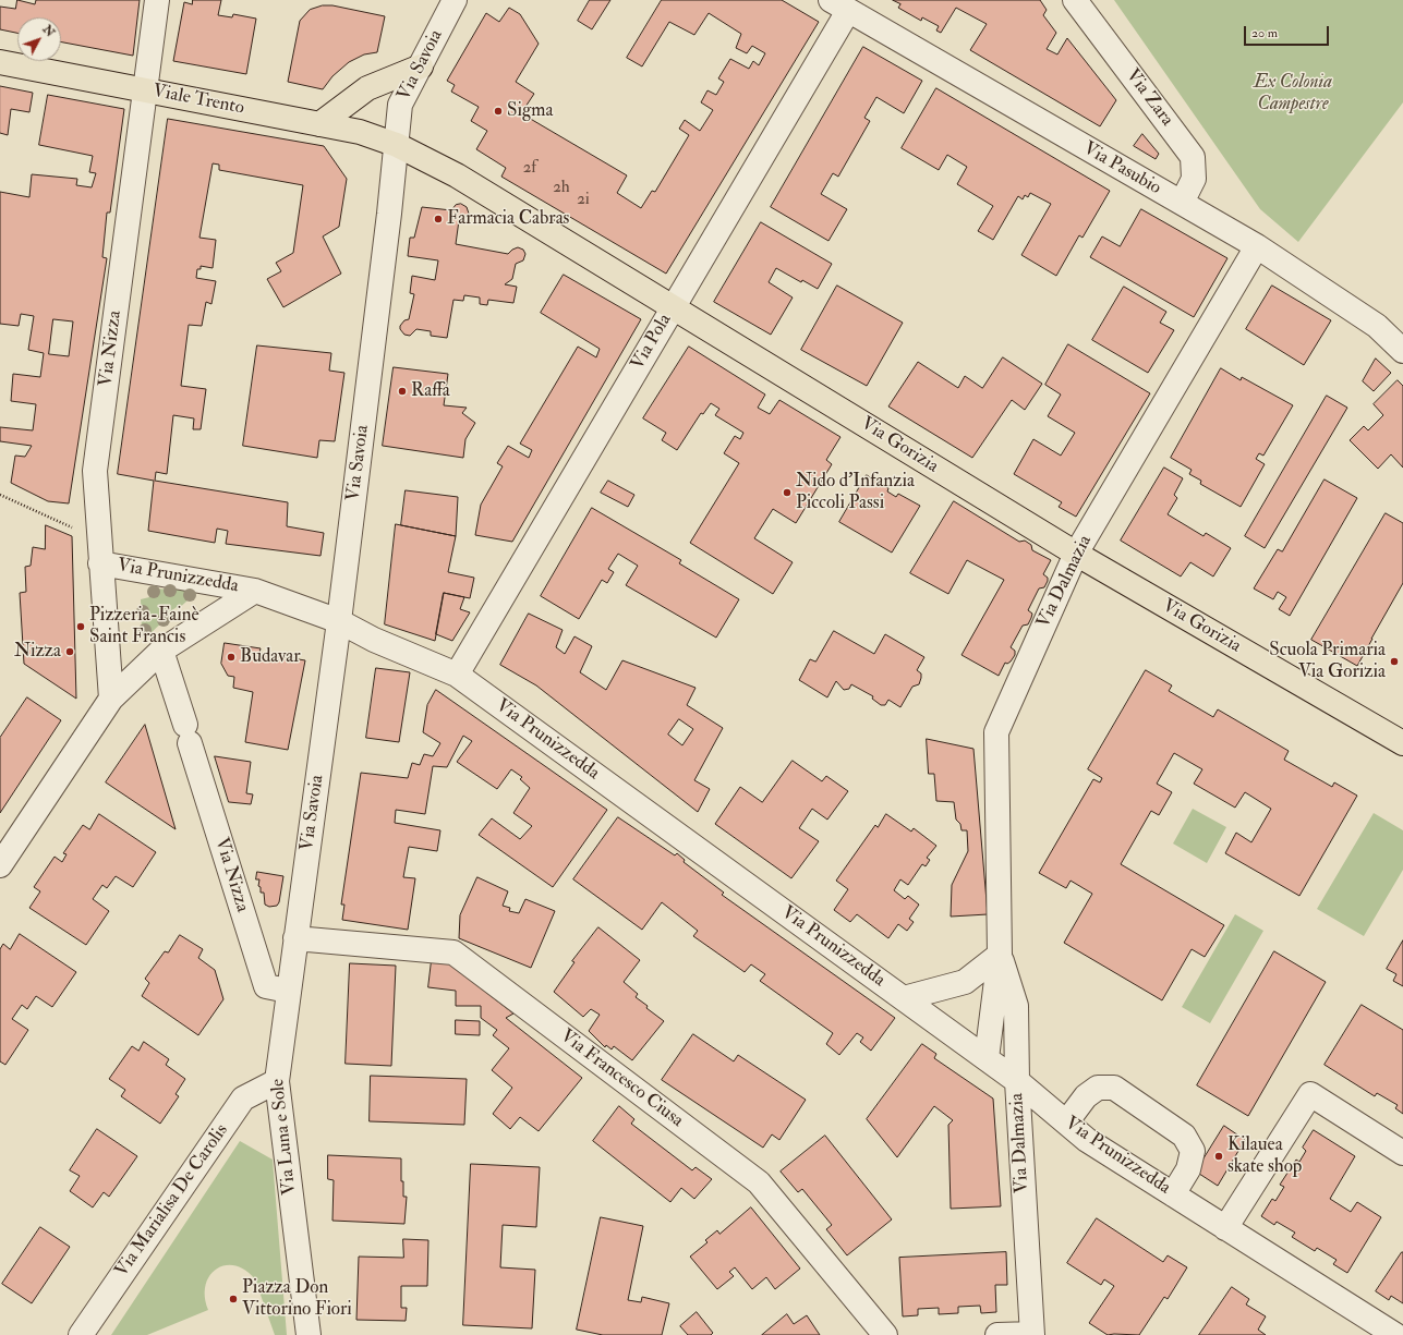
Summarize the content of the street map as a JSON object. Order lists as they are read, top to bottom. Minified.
{"streets":{"main road":["Viale Trento","Via Gorizia"],"street":["Via Savoia","Via Zara","Via Pasubio","Via Pola","Via Nizza","Via Prunizzedda","Via Dalmazia","Via Francesco Ciusa","Via Luna e Sole","Via Marialisa De Carolis"]},"crossings":[["Via Savoia","Viale Trento"],["Via Savoia","Via Gorizia"],["Via Savoia","Via Prunizzedda"],["Via Savoia","Via Francesco Ciusa"],["Via Savoia","Via Luna e Sole"],["Via Zara","Via Pasubio"],["Viale Trento","Via Nizza"],["Viale Trento","Via Gorizia"],["Via Pasubio","Via Pola"],["Via Pasubio","Via Dalmazia"],["Via Pola","Via Gorizia"],["Via Pola","Via Prunizzedda"],["Via Nizza","Via Prunizzedda"],["Via Nizza","Via Luna e Sole"],["Via Gorizia","Via Dalmazia"],["Via Prunizzedda","Via Dalmazia"],["Via Francesco Ciusa","Via Luna e Sole"],["Via Luna e Sole","Via Marialisa De Carolis"]],"parks":["Ex Colonia Campestre"],"places":["Sigma","Farmacia Cabras","Raffa","Nido d'Infanzia Piccoli Passi","Pizzeria-Fainè Saint Francis","Nizza","Budavar","Scuola Primaria Via Gorizia","Kilauea skate shop","Piazza Don Vittorino Fiori"],"house_numbers":["2f","2h","2i"],"scale_bar":"20 m","north":"top right"}
